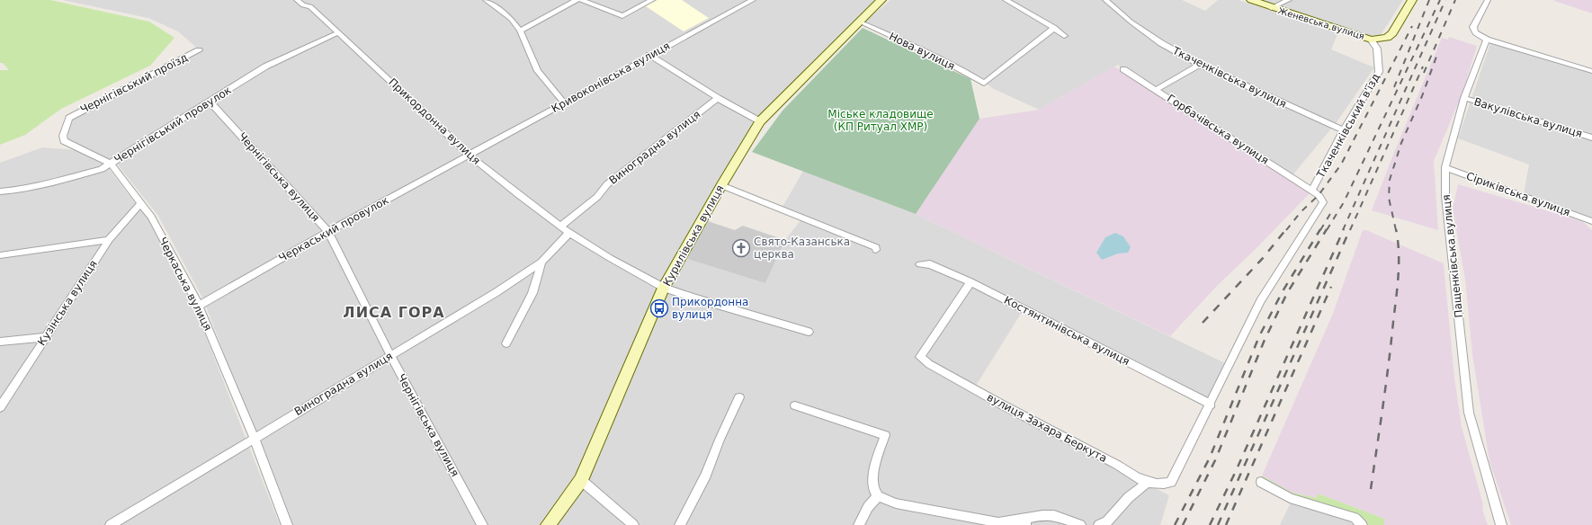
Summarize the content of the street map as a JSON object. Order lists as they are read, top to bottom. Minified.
{"streets":{"main road":["Женевська вулиця","Курилівська вулиця"],"street":["Нова вулиця","Кривоконівська вулиця","Ткаченківська вулиця","Чернігівський проїзд","Вакулівська вулиця","Прикордонна вулиця","Чернігівський провулок","Ткаченківський в'їзд","Горбачівська вулиця","Виноградна вулиця","Чернігівська вулиця","Сіриківська вулиця","Черкаський провулок","Пащенківська вулиця","Черкаська вулиця","Кузінська вулиця","Костянтинівська вулиця","вулиця Захара Беркута"]},"crossings":[["Женевська вулиця","Ткаченківський в'їзд"],["Нова вулиця","Курилівська вулиця"],["Кривоконівська вулиця","Прикордонна вулиця"],["Кривоконівська вулиця","Черкаський провулок"],["Ткаченківська вулиця","Ткаченківський в'їзд"],["Чернігівський проїзд","Черкаська вулиця"],["Вакулівська вулиця","Пащенківська вулиця"],["Прикордонна вулиця","Чернігівський провулок"],["Прикордонна вулиця","Виноградна вулиця"],["Прикордонна вулиця","Черкаський провулок"],["Прикордонна вулиця","Курилівська вулиця"],["Чернігівський провулок","Чернігівська вулиця"],["Чернігівський провулок","Черкаська вулиця"],["Ткаченківський в'їзд","Горбачівська вулиця"],["Горбачівська вулиця","Костянтинівська вулиця"],["Горбачівська вулиця","вулиця Захара Беркута"],["Виноградна вулиця","Чернігівська вулиця"],["Виноградна вулиця","Черкаська вулиця"],["Чернігівська вулиця","Черкаський провулок"],["Сіриківська вулиця","Пащенківська вулиця"],["Черкаський провулок","Черкаська вулиця"],["Черкаська вулиця","Кузінська вулиця"],["Костянтинівська вулиця","вулиця Захара Беркута"]],"districts":["ЛИСА ГОРА"],"parks":["Міське кладовище (КП Ритуал ХМР)"],"places":{"church":["Свято-Казанська церква"],"bus stop":["Прикордонна вулиця"]}}
